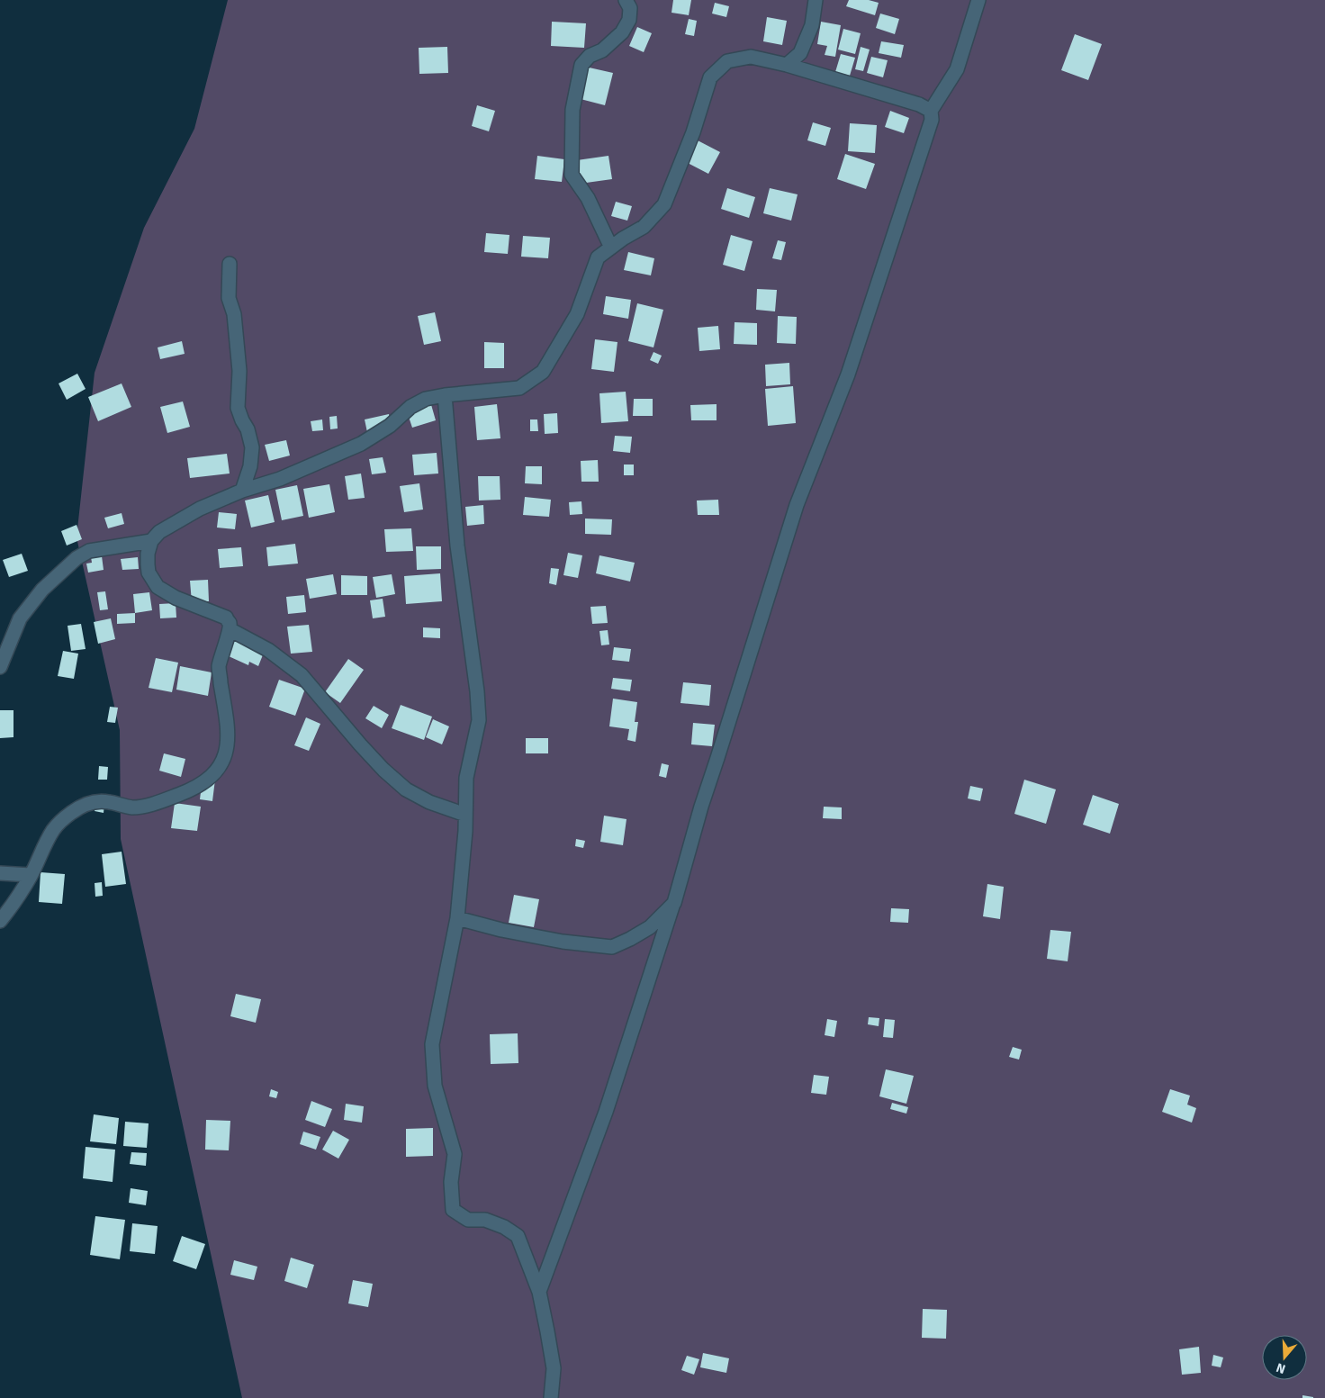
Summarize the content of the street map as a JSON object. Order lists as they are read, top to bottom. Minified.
{"north":"bottom"}
